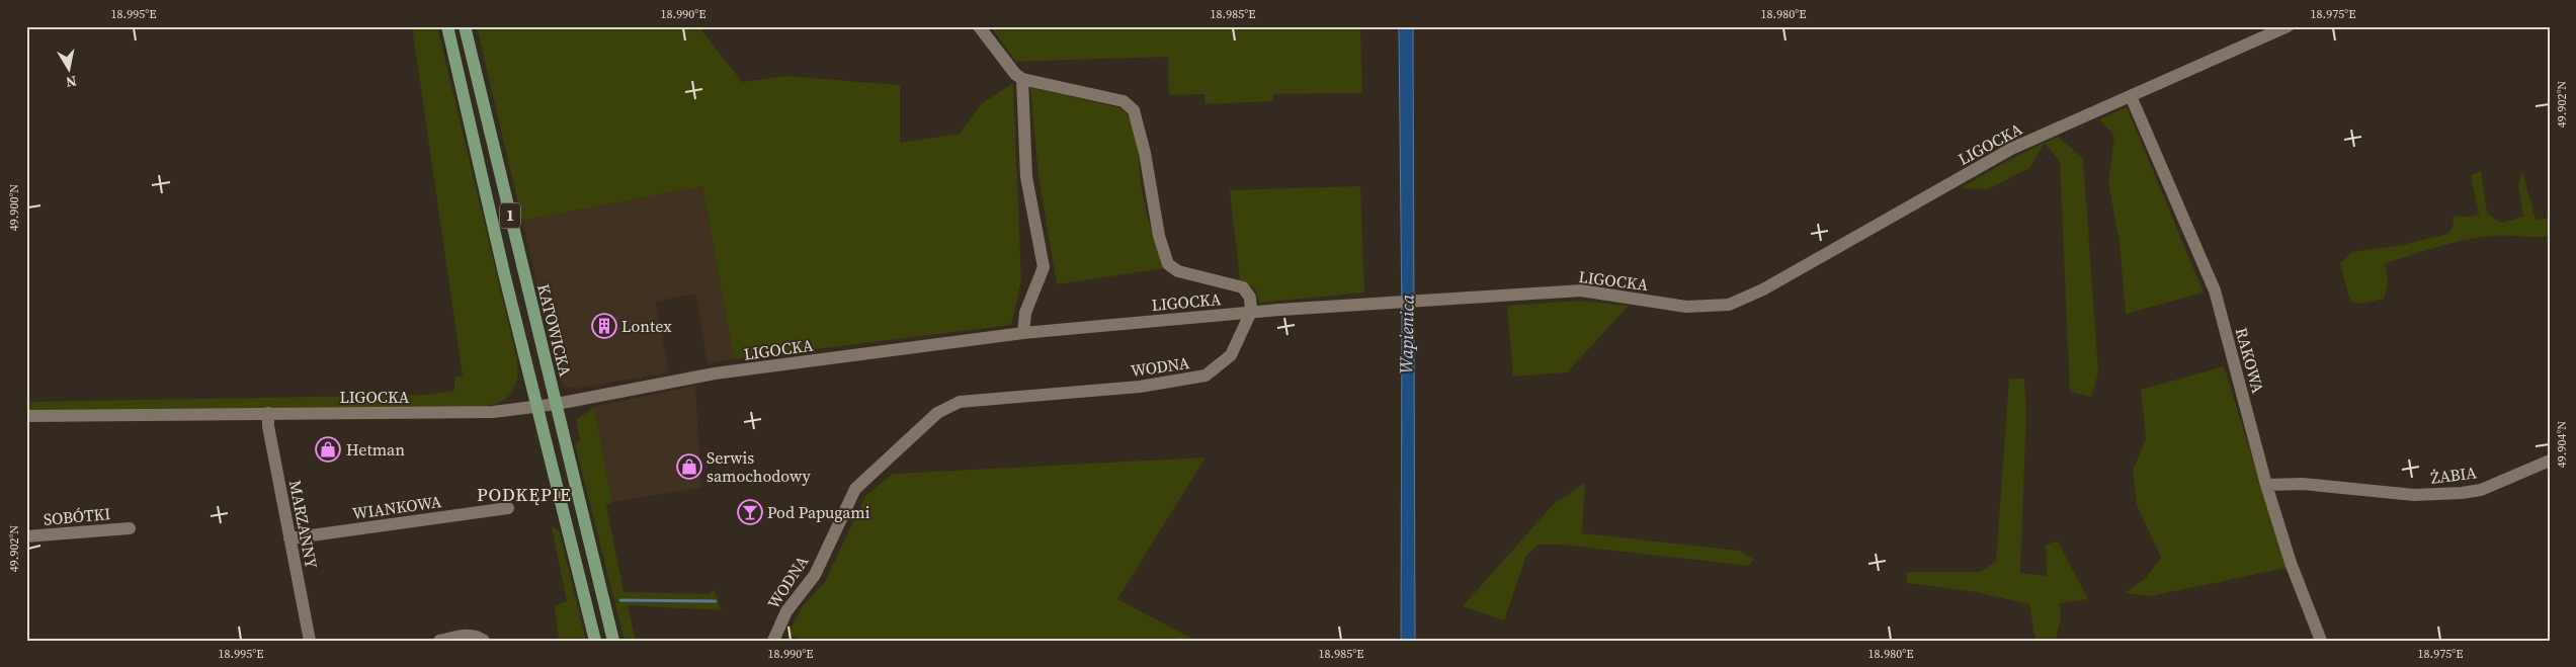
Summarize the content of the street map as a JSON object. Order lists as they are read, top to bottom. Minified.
{"streets":{"main road":["1","KATOWICKA"],"street":["LIGOCKA","RAKOWA","WODNA","ŻABIA","WIANKOWA","SOBÓTKI","MARZANNY"]},"crossings":[["LIGOCKA","1"],["LIGOCKA","KATOWICKA"],["LIGOCKA","RAKOWA"],["LIGOCKA","WODNA"],["LIGOCKA","MARZANNY"],["RAKOWA","ŻABIA"],["WIANKOWA","MARZANNY"]],"districts":["PODKĘPIE"],"water":["Wapienica"],"places":{"building":["Lontex"],"shop":["Hetman","Serwis samochodowy"],"bar":["Pod Papugami"]},"north":"bottom","coordinates":["18.995°E","18.990°E","18.985°E","18.980°E","18.975°E","49.902°N","49.900°N","49.904°N"]}
